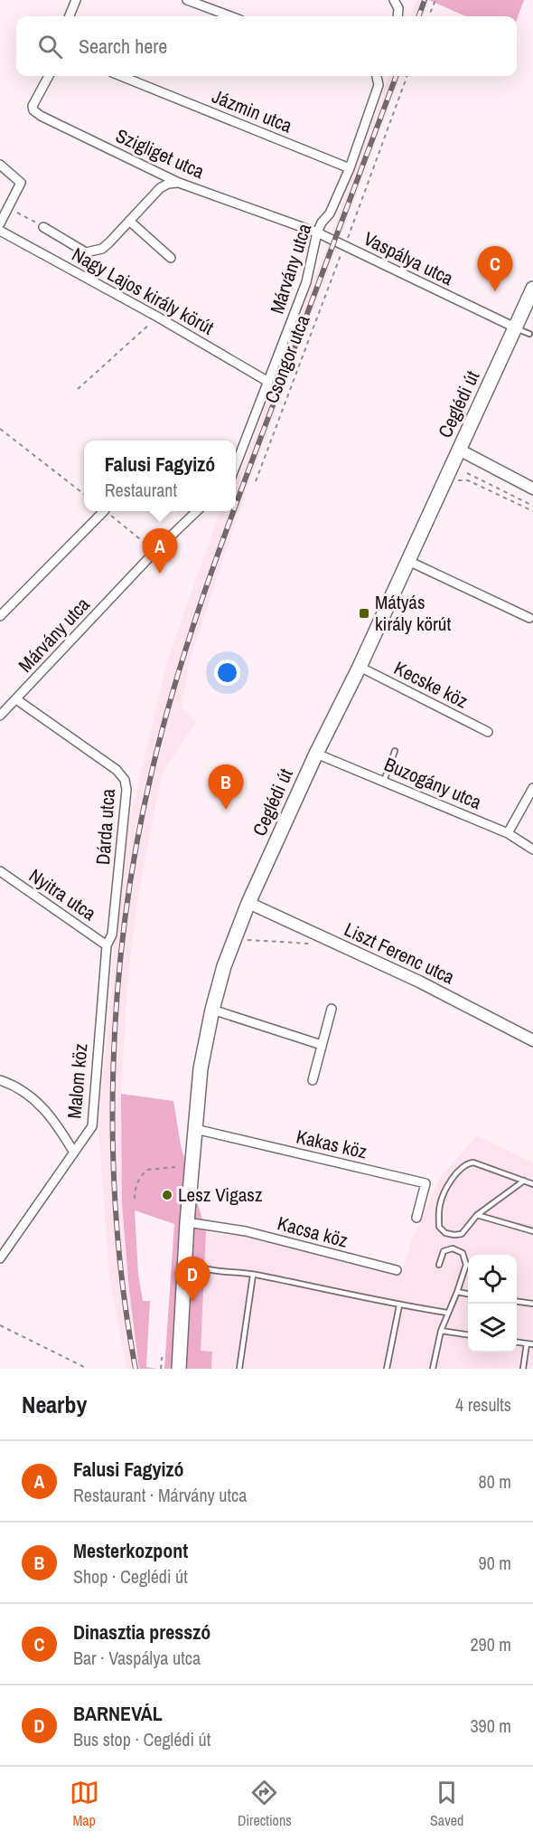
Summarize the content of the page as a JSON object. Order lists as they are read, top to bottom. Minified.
{"streets":{"main road":["Ceglédi út"],"street":["Jázmin utca","Szigliget utca","Vaspálya utca","Márvány utca","Nagy Lajos király körút","Kecske köz","Buzogány utca","Dárda utca","Nyitra utca","Liszt Ferenc utca","Malom köz","Kakas köz","Kacsa köz"],"path":["Csongor utca"]},"crossings":[["Jázmin utca","Márvány utca"],["Szigliget utca","Vaspálya utca"],["Szigliget utca","Márvány utca"],["Vaspálya utca","Márvány utca"],["Vaspálya utca","Csongor utca"],["Vaspálya utca","Ceglédi út"],["Márvány utca","Nagy Lajos király körút"],["Márvány utca","Dárda utca"],["Ceglédi út","Kecske köz"],["Ceglédi út","Buzogány utca"],["Ceglédi út","Liszt Ferenc utca"],["Ceglédi út","Kakas köz"],["Ceglédi út","Kacsa köz"],["Dárda utca","Nyitra utca"],["Dárda utca","Malom köz"],["Nyitra utca","Malom köz"]],"places":{"transit":["Mátyás király körút"],"other":["Lesz Vigasz"]},"page":{"search":"Search here","pins":["C","A","B","D"],"popup":["Falusi Fagyizó","Restaurant"],"heading":["Nearby","4 results"],"list":[{"mark":"A","name":"Falusi Fagyizó","note":"Restaurant · Márvány utca","value":"80 m"},{"mark":"B","name":"Mesterkozpont","note":"Shop · Ceglédi út","value":"90 m"},{"mark":"C","name":"Dinasztia presszó","note":"Bar · Vaspálya utca","value":"290 m"},{"mark":"D","name":"BARNEVÁL","note":"Bus stop · Ceglédi út","value":"390 m"}],"nav":["Map","Directions","Saved"]}}
